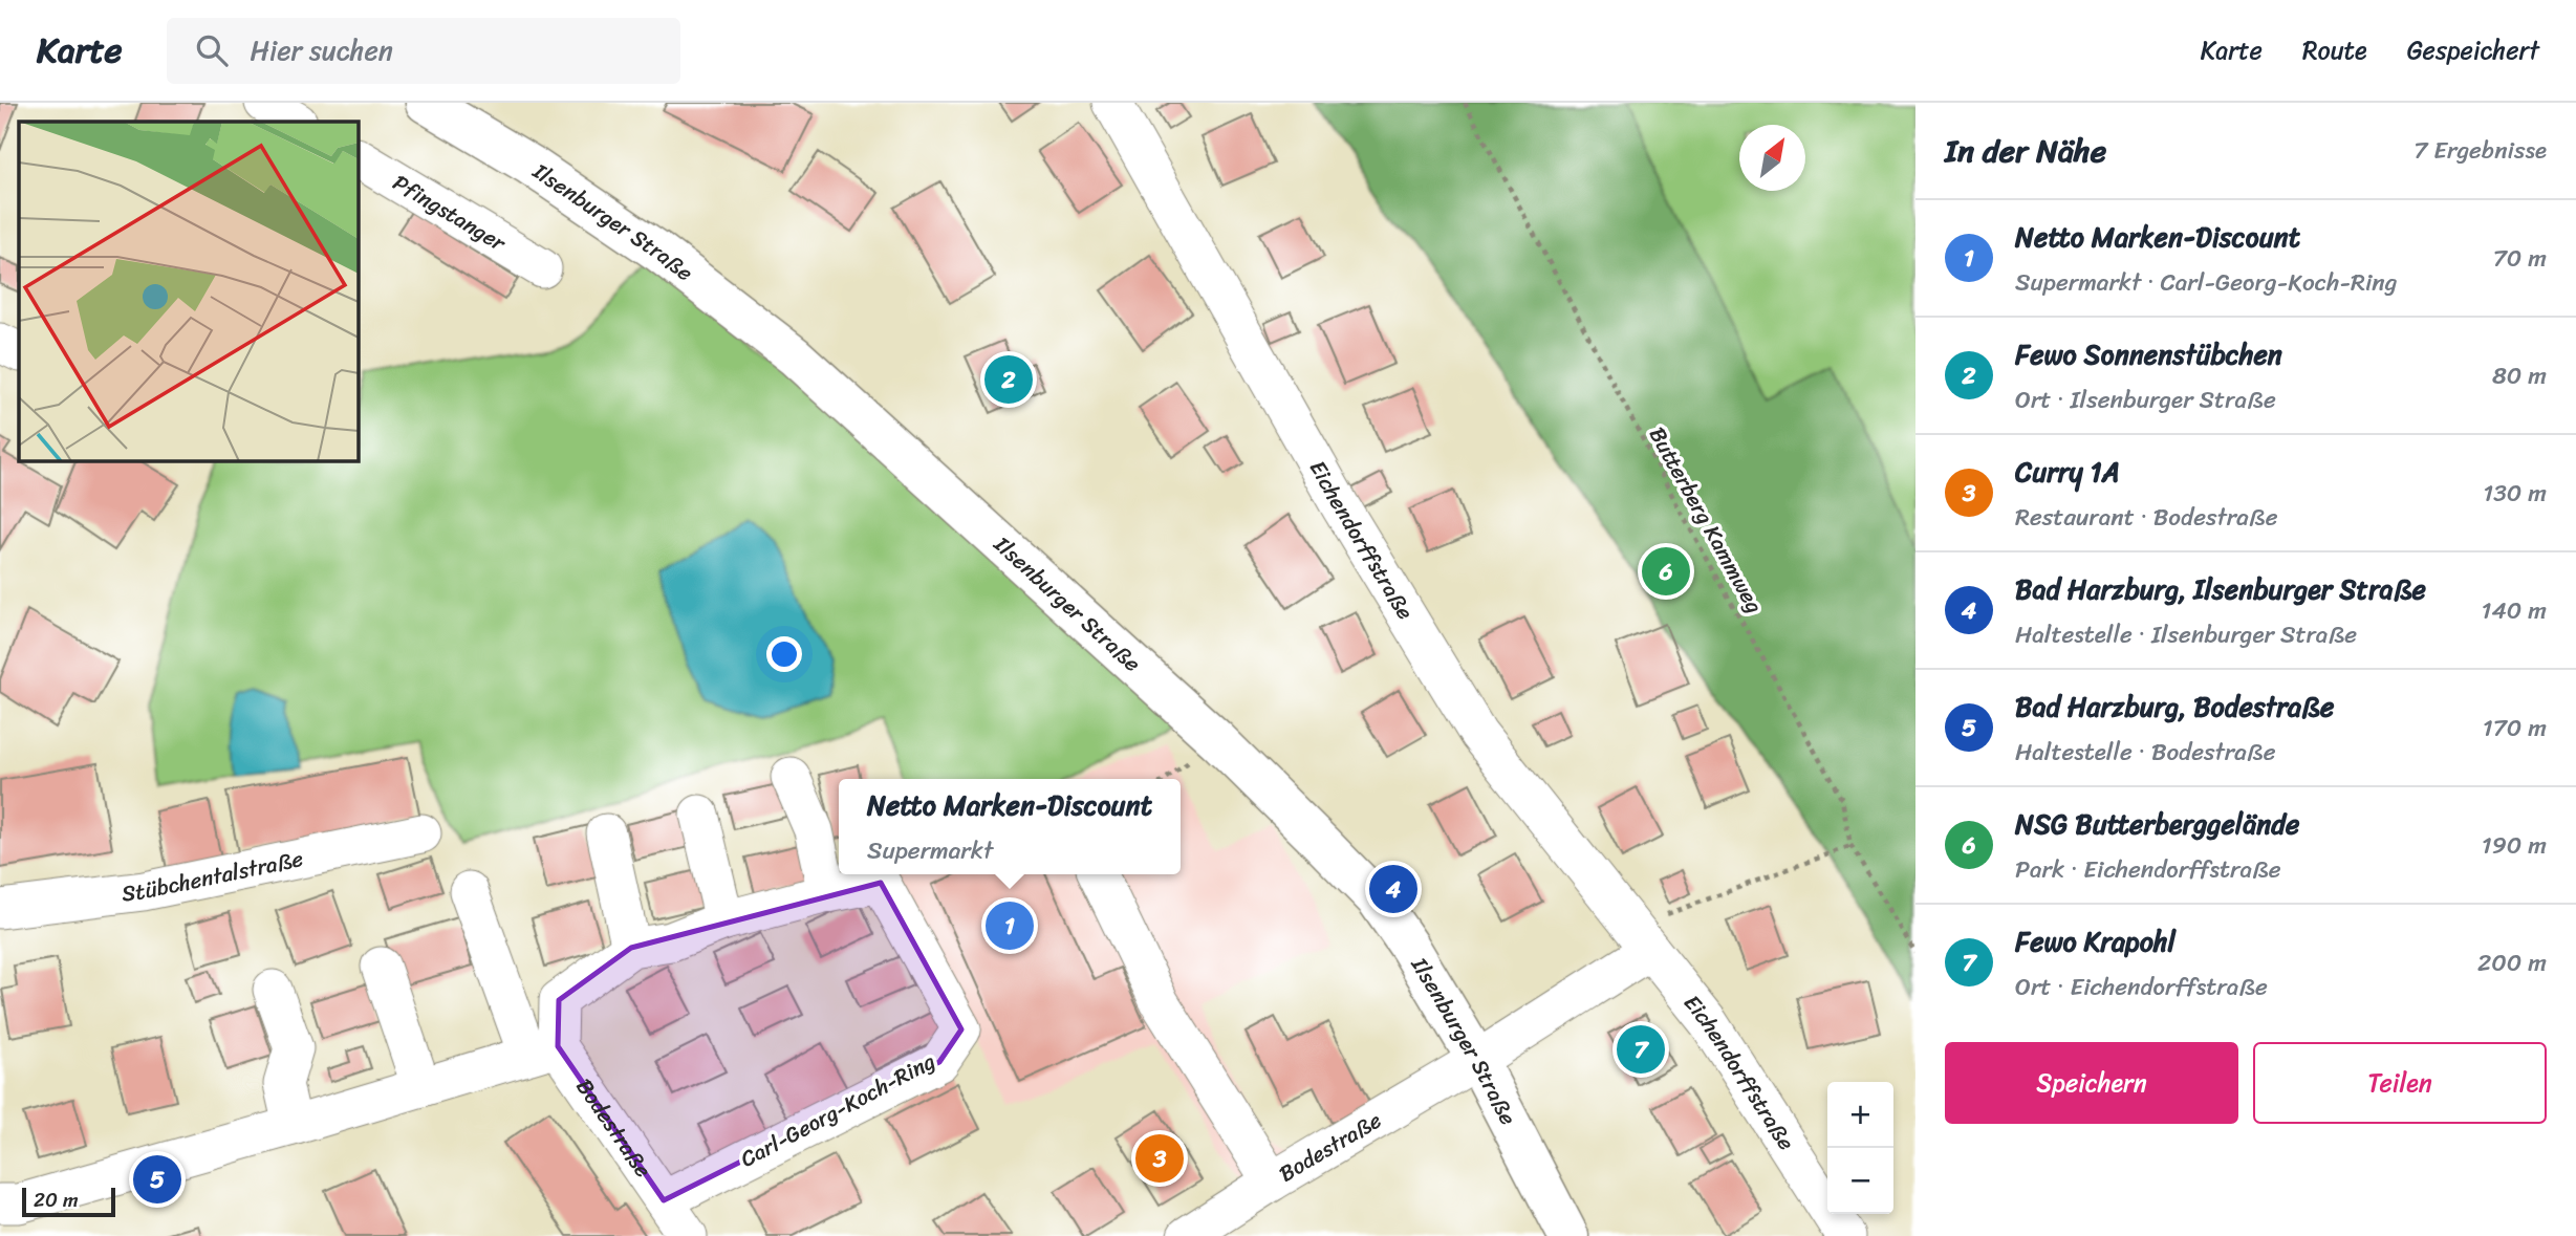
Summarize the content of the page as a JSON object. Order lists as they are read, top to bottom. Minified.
{"streets":{"main road":["Ilsenburger Straße"],"street":["Pfingstanger","Eichendorffstraße","Stübchentalstraße","Carl-Georg-Koch-Ring","Bodestraße"],"path":["Butterberg Kammweg"]},"crossings":[["Ilsenburger Straße","Bodestraße"],["Carl-Georg-Koch-Ring","Bodestraße"]],"scale_bar":"20 m","north":"top right","page":{"header":"Karte","search":"Hier suchen","nav":["Karte","Route","Gespeichert"],"heading":["In der Nähe","7 Ergebnisse"],"list":[{"mark":"1","name":"Netto Marken-Discount","note":"Supermarkt · Carl-Georg-Koch-Ring","value":"70 m"},{"mark":"2","name":"Fewo Sonnenstübchen","note":"Ort · Ilsenburger Straße","value":"80 m"},{"mark":"3","name":"Curry 1A","note":"Restaurant · Bodestraße","value":"130 m"},{"mark":"4","name":"Bad Harzburg, Ilsenburger Straße","note":"Haltestelle · Ilsenburger Straße","value":"140 m"},{"mark":"5","name":"Bad Harzburg, Bodestraße","note":"Haltestelle · Bodestraße","value":"170 m"},{"mark":"6","name":"NSG Butterberggelände","note":"Park · Eichendorffstraße","value":"190 m"},{"mark":"7","name":"Fewo Krapohl","note":"Ort · Eichendorffstraße","value":"200 m"}],"pins":["2","6","4","1","7","3","5"],"popup":["Netto Marken-Discount","Supermarkt"],"buttons":["Speichern","Teilen"],"map_buttons":["+","−"],"scale":"20 m"}}
